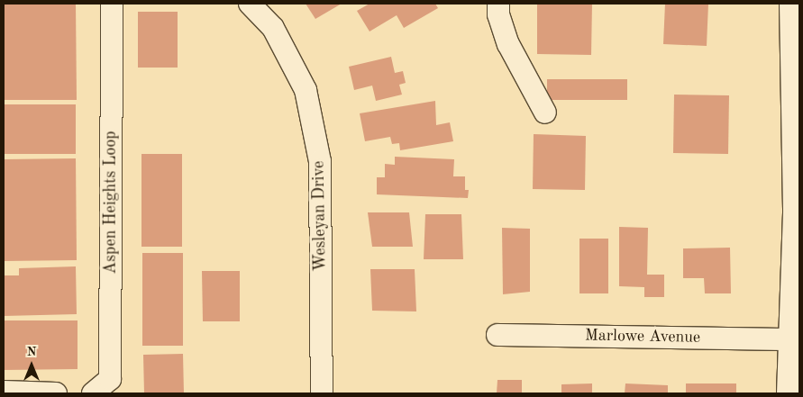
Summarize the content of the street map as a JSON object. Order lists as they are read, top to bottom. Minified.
{"streets":{"street":["Aspen Heights Loop","Wesleyan Drive","Marlowe Avenue"]},"north":"top"}
